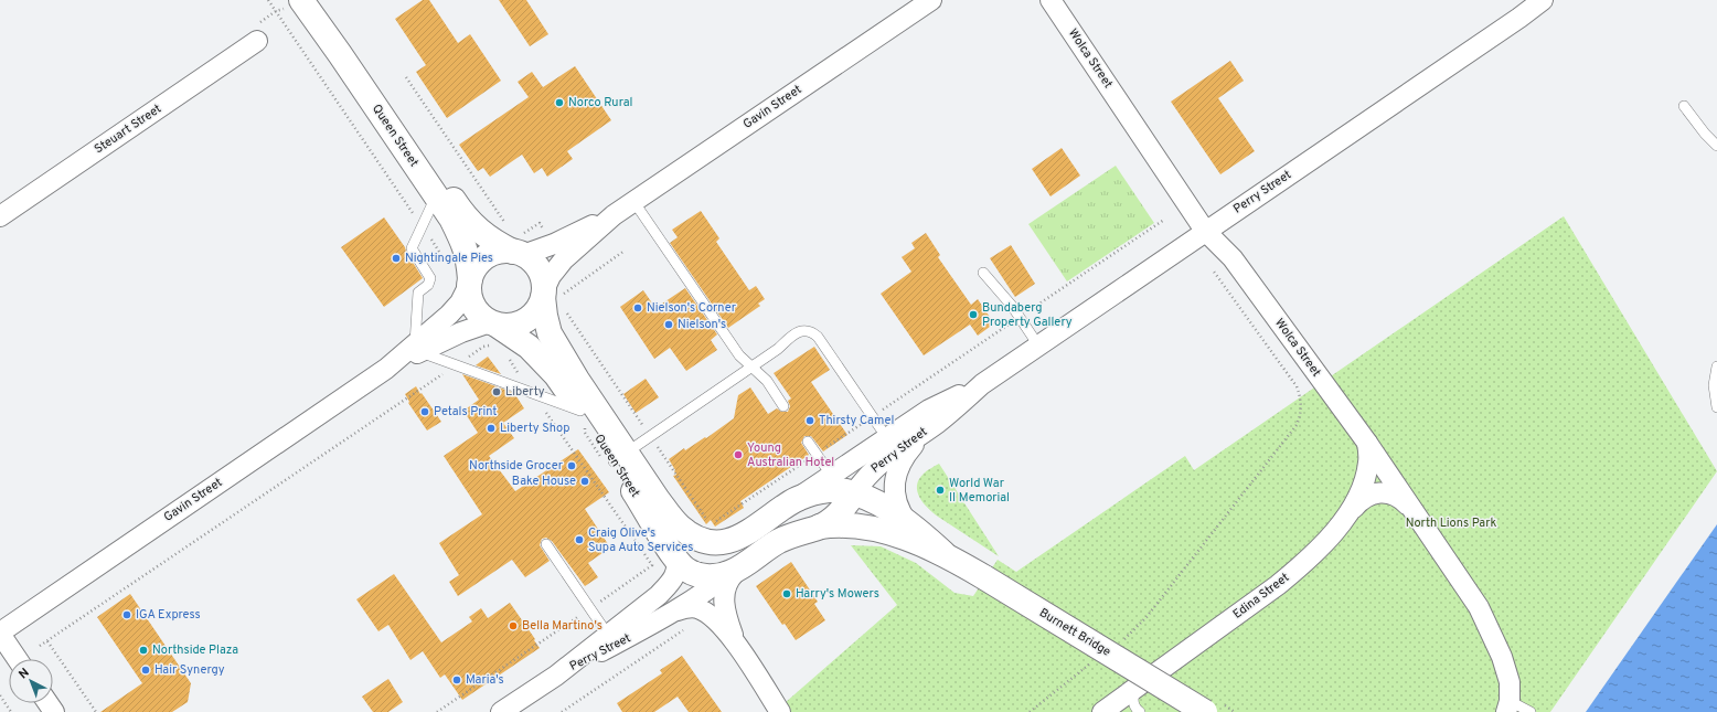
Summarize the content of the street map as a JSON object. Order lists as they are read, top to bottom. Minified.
{"streets":{"main road":["Queen Street","Perry Street","Burnett Bridge"],"street":["Wolca Street","Gavin Street","Steuart Street","Edina Street"]},"crossings":[["Wolca Street","Perry Street"],["Wolca Street","Edina Street"],["Gavin Street","Queen Street"],["Queen Street","Perry Street"],["Perry Street","Burnett Bridge"]],"parks":["North Lions Park"],"places":["Norco Rural","Nightingale Pies","Nielson's Corner","Bundaberg Property Gallery","Nielson's","Liberty","Petals Print","Thirsty Camel","Liberty Shop","Young Australian Hotel","Northside Grocer","Bake House","World War II Memorial","Craig Olive's Supa Auto Services","Harry's Mowers","IGA Express","Bella Martino's","Northside Plaza","Hair Synergy","Maria's"],"north":"top left"}
